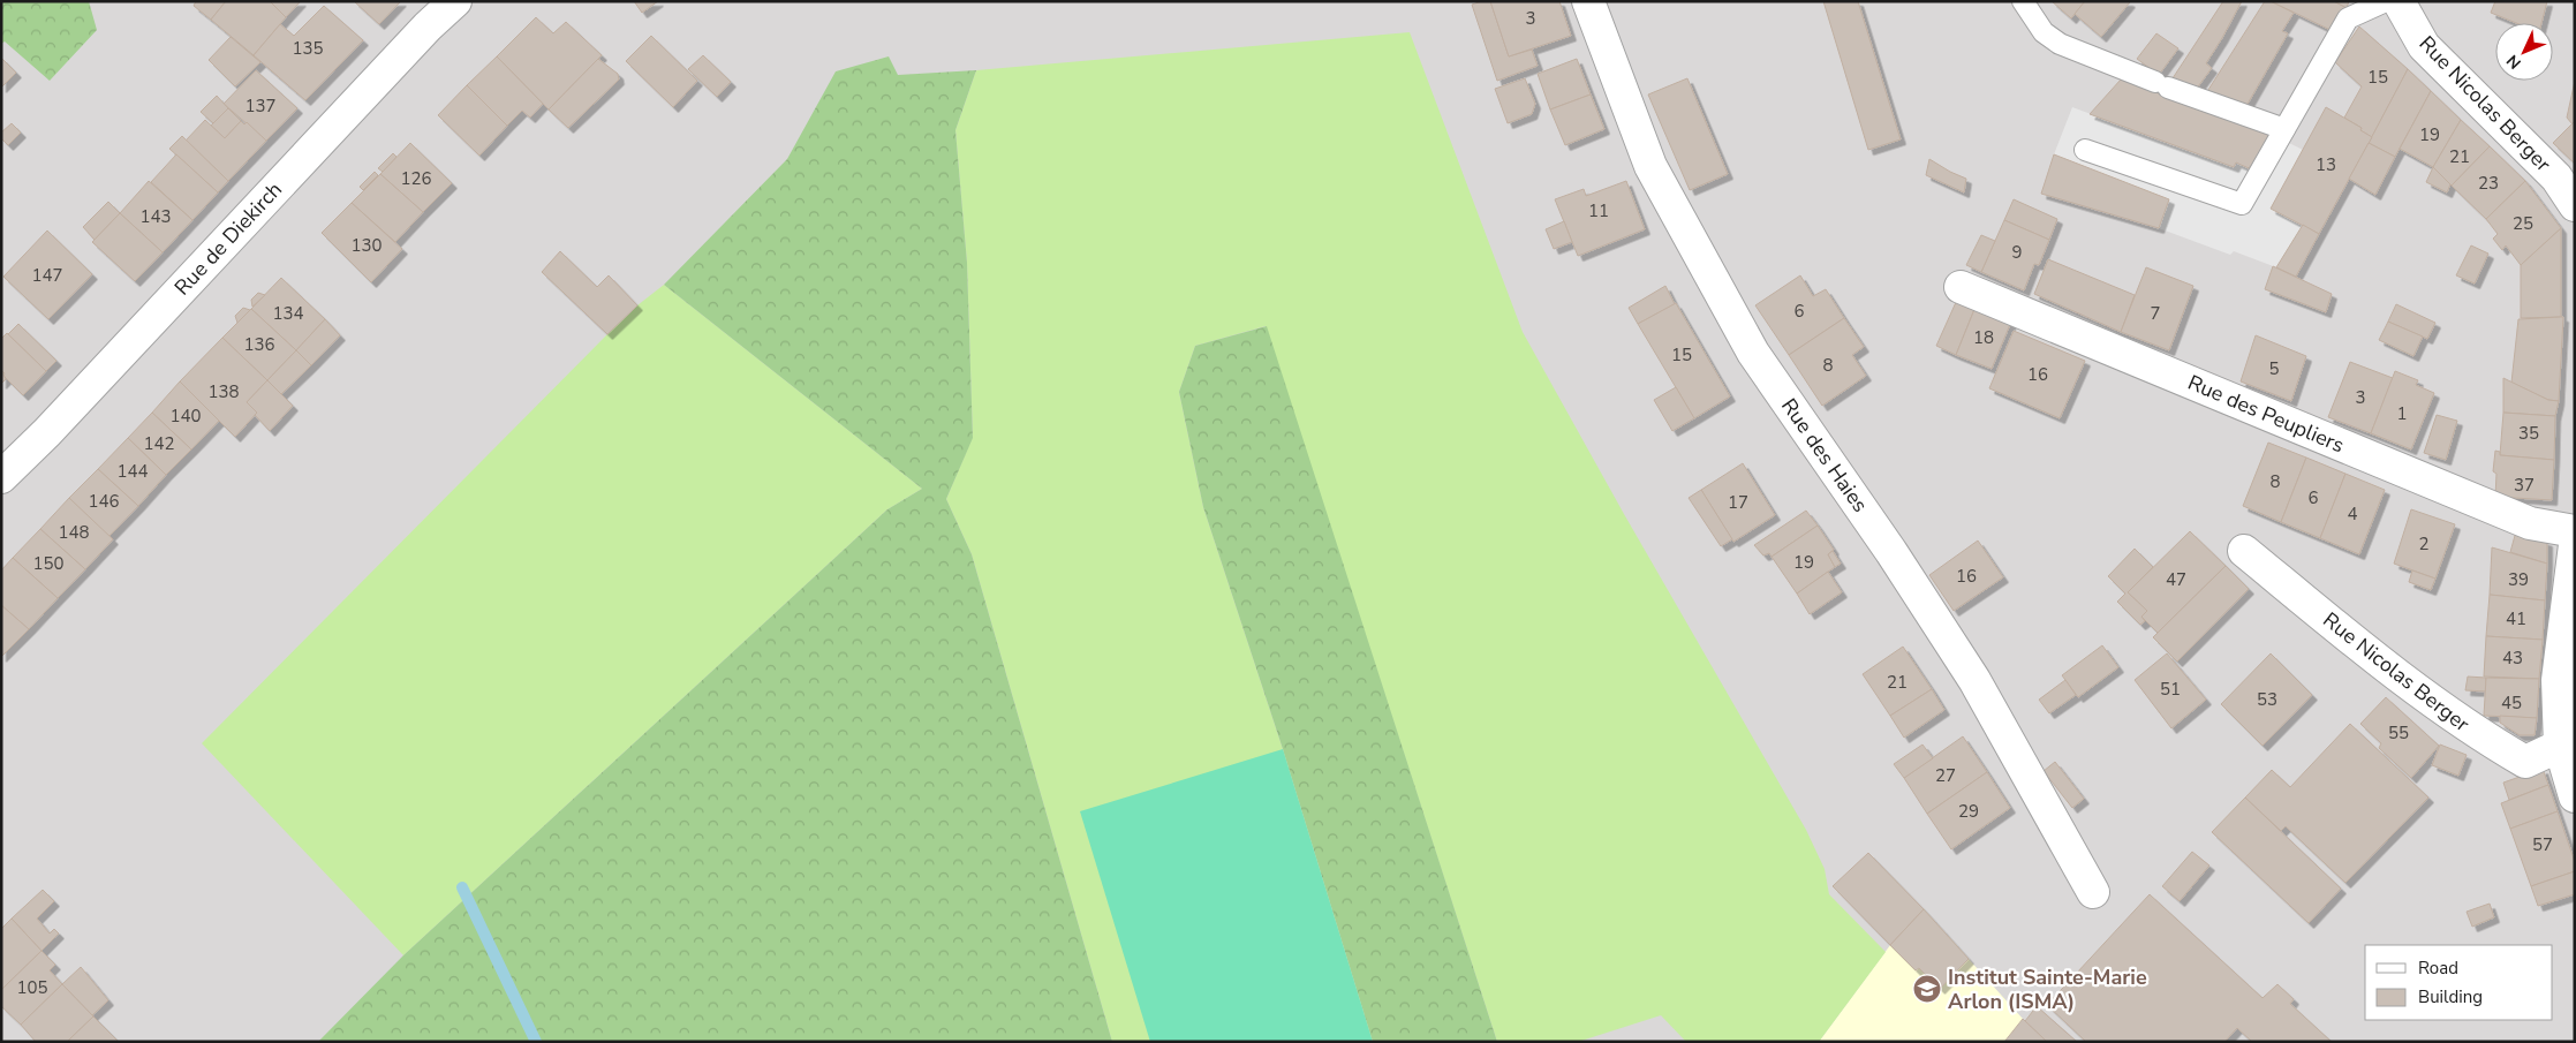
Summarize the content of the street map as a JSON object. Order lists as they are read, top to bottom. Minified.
{"streets":{"street":["Rue Nicolas Berger","Rue de Diekirch","Rue des Peupliers","Rue des Haies"]},"places":{"school or university":["Institut Sainte-Marie Arlon (ISMA)"]},"house_numbers":["3","135","15","137","19","21","13","126","23","11","143","25","130","9","147","6","134","7","18","136","15","8","5","16","138","3","1","140","35","142","144","8","37","6","146","17","4","148","2","19","150","16","47","39","41","43","21","51","53","45","55","27","29","57","105"],"legend":["Road","Building"],"north":"bottom left"}
